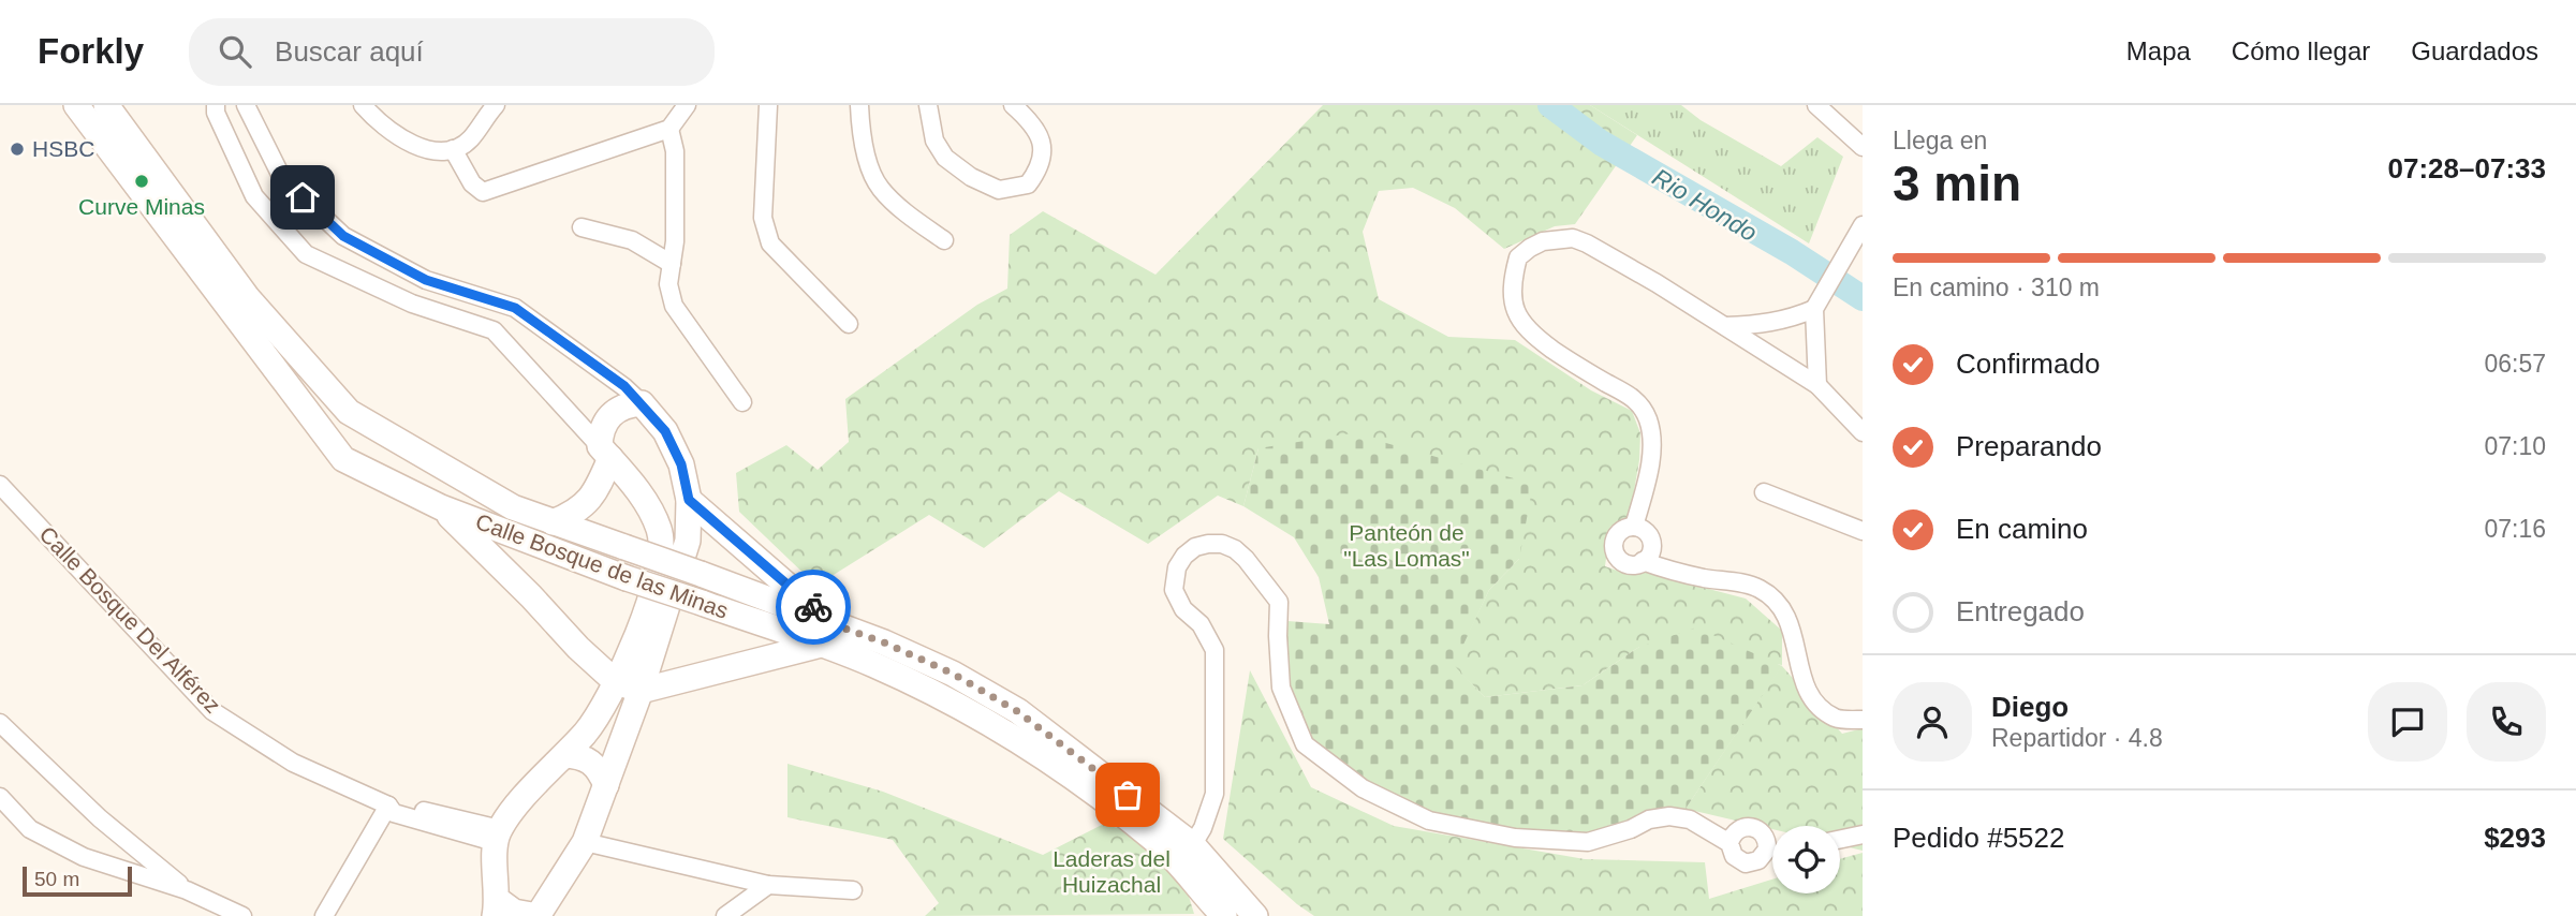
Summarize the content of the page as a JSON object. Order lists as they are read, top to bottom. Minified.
{"streets":{"main road":["Calle Bosque de las Minas"],"street":["Calle Bosque Del Alférez"]},"water":["Rio Hondo"],"parks":["Panteón de \"Las Lomas\"","Laderas del Huizachal"],"places":["HSBC","Curve Minas"],"scale_bar":"50 m","page":{"header":"Forkly","search":"Buscar aquí","nav":["Mapa","Cómo llegar","Guardados"],"heading":["3 min","Llega en","07:28–07:33"],"panel":["Diego","Repartidor · 4.8","Pedido #5522","$293"],"bar":"En camino · 310 m","list":[["Confirmado","06:57"],["Preparando","07:10"],["En camino","07:16"],"Entregado"],"scale":"50 m"}}
